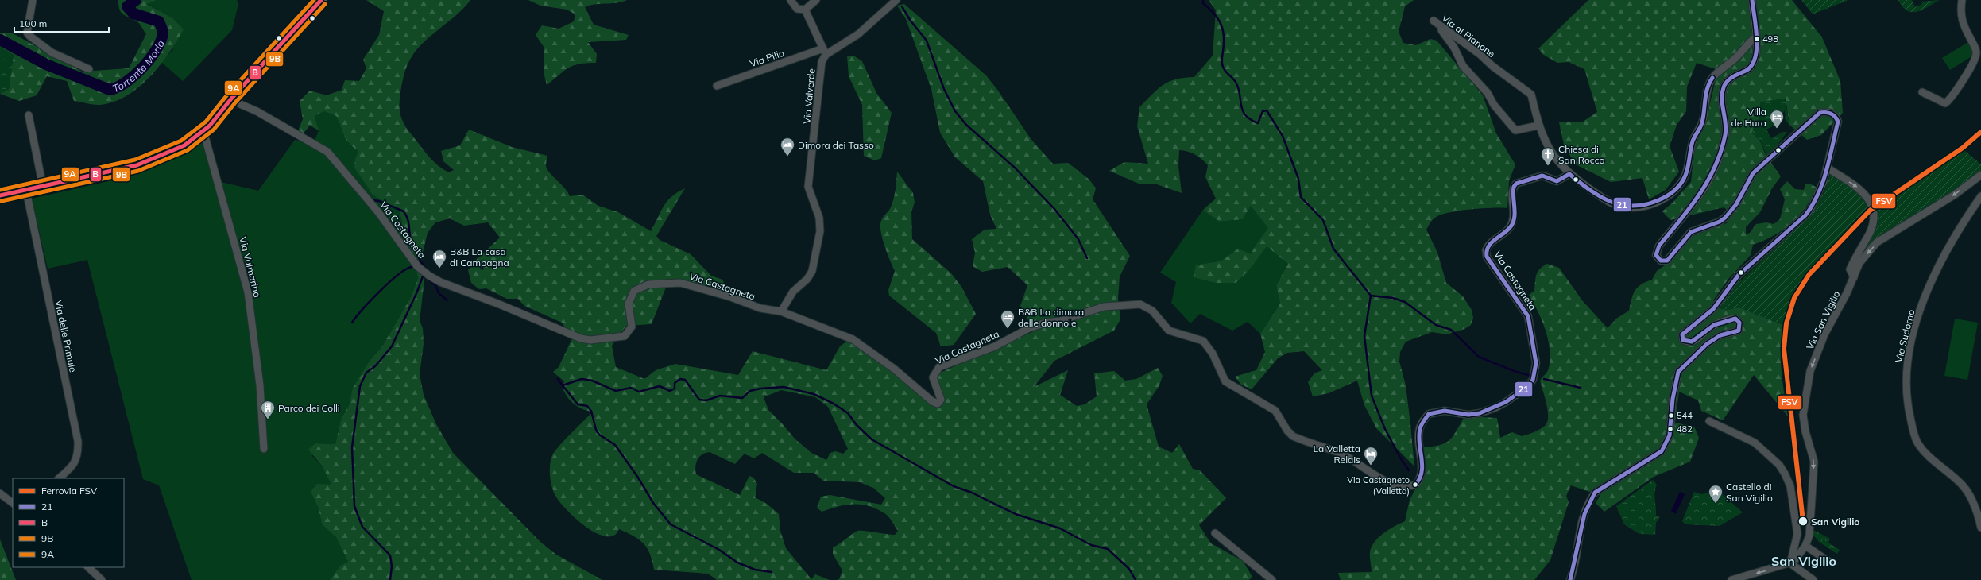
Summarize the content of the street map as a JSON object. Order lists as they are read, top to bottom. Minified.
{"streets":{"street":["Via al Pianone","Via Pilio","Via Valverde","Via Castagneta","Via Valmarina","Via San Vigilio","Via delle Primule","Via Sudorno"]},"crossings":[["Via al Pianone","Via Castagneta"],["Via Pilio","Via Valverde"],["Via Valverde","Via Castagneta"]],"one_way":["Via San Vigilio"],"districts":["San Vigilio"],"water":["Torrente Morla"],"places":{"other":["498","544","482","Via Castagneto (Valletta)","San Vigilio"],"hotel":["Villa de Hura","Dimora dei Tasso","B&B La casa di Campagna","B&B La dimora delle donnole","La Valletta Relais"],"church":["Chiesa di San Rocco"],"building":["Parco dei Colli"],"place":["Castello di San Vigilio"]},"lines":["transit line 21","transit line B","transit line 9A","transit line 9B","rail line FSV"],"legend":["Ferrovia FSV","21","B","9B","9A"],"scale_bar":"100 m"}
